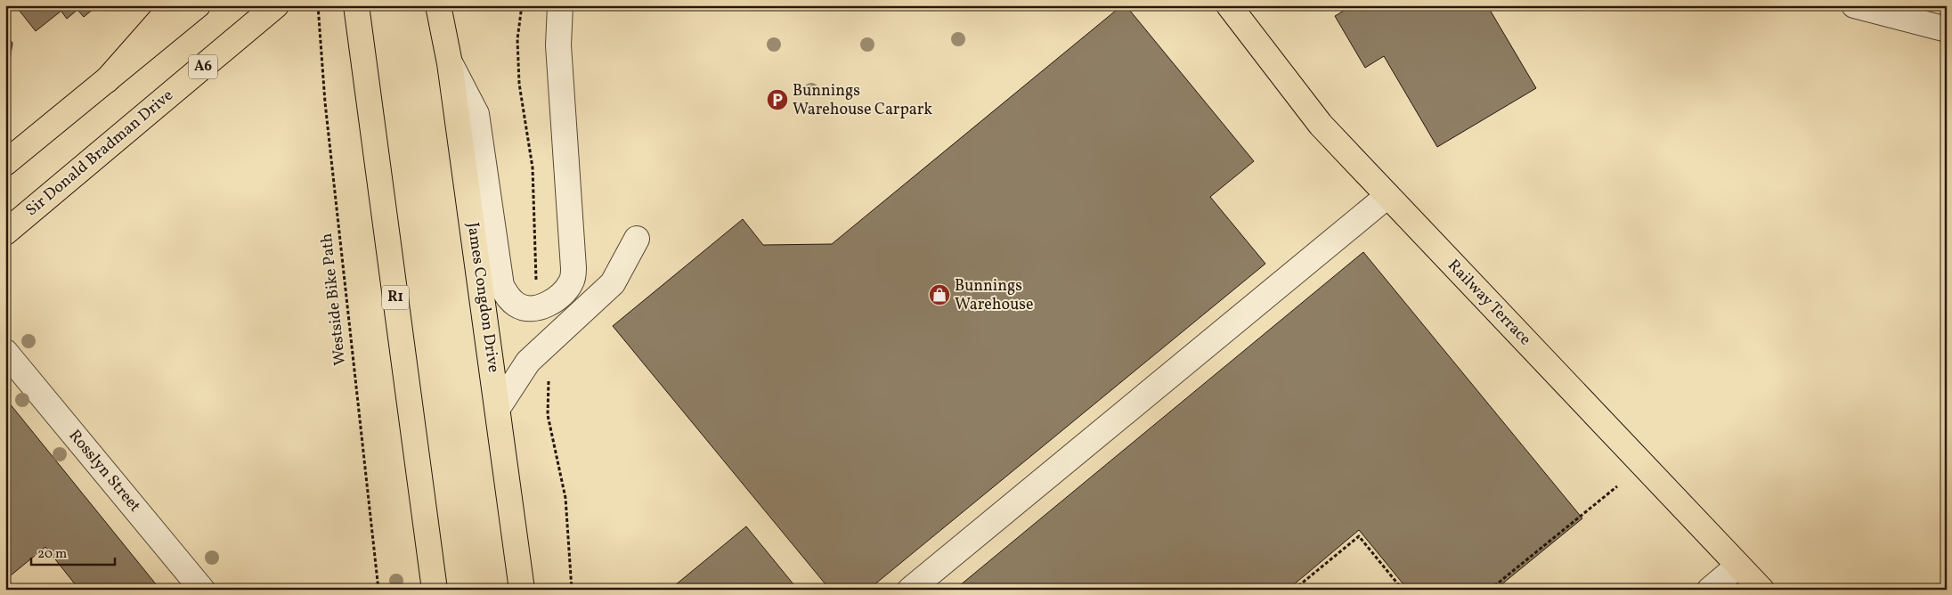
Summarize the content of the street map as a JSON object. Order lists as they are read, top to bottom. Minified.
{"streets":{"main road":["A6","Sir Donald Bradman Drive","R1","James Congdon Drive","Railway Terrace"],"street":["Rosslyn Street"],"path":["Westside Bike Path"]},"places":{"parking":["Bunnings Warehouse Carpark"],"shop":["Bunnings Warehouse"]},"scale_bar":"20 m"}
